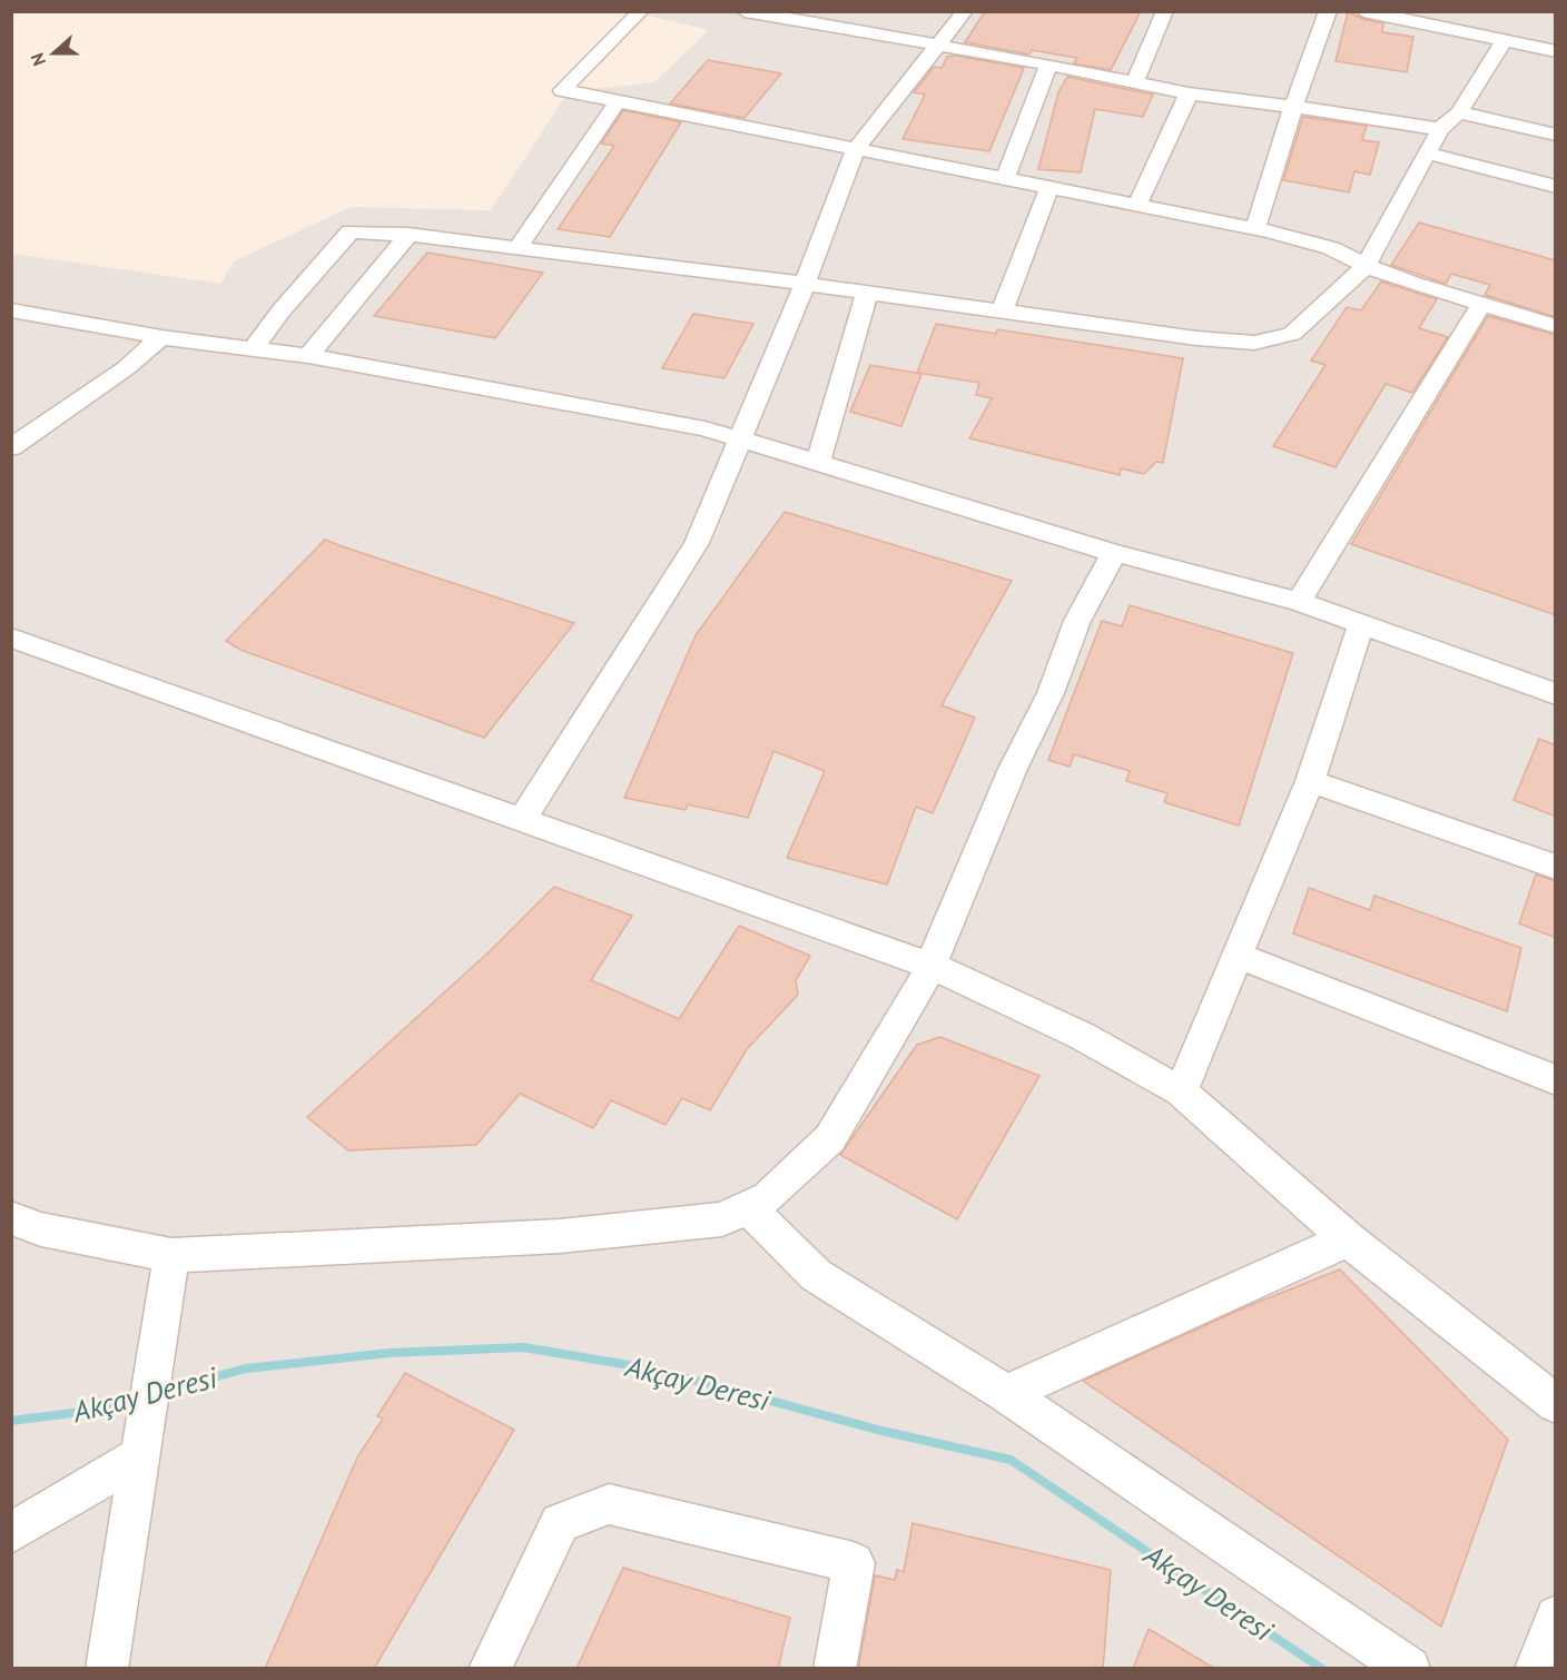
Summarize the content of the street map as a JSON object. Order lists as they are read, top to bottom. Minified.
{"water":["Akçay Deresi"],"north":"left"}
